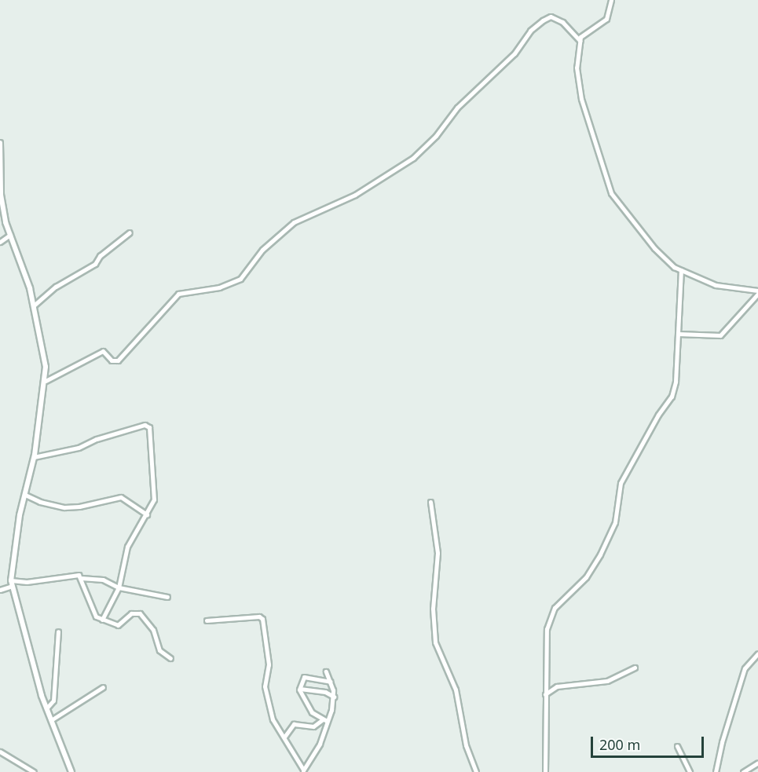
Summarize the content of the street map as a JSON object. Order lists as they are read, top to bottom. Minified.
{"scale_bar":"200 m"}
